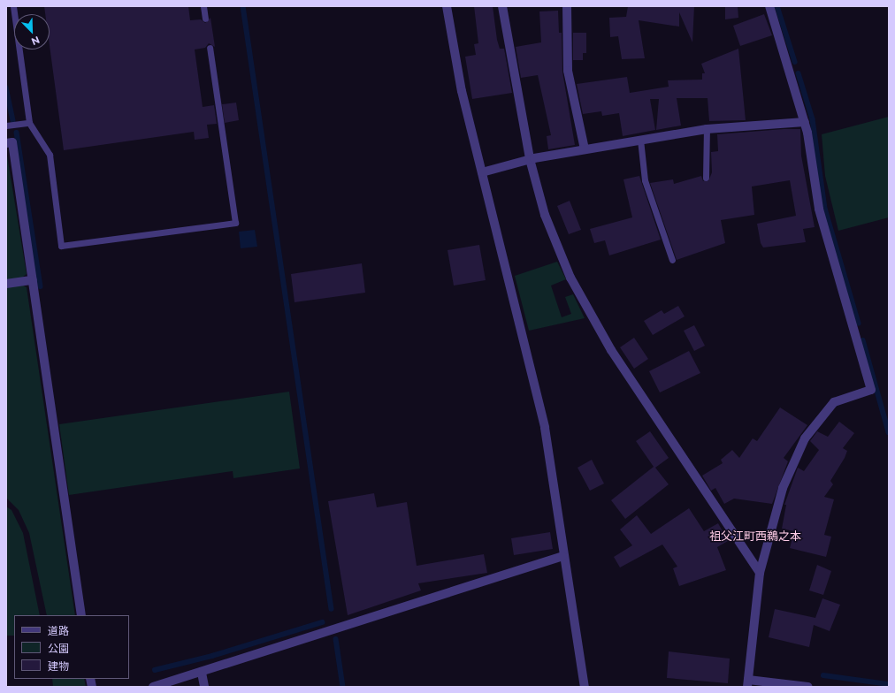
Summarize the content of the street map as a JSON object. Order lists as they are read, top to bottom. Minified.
{"districts":["祖父江町西鵜之本"],"legend":["道路","公園","建物"],"north":"bottom right"}
